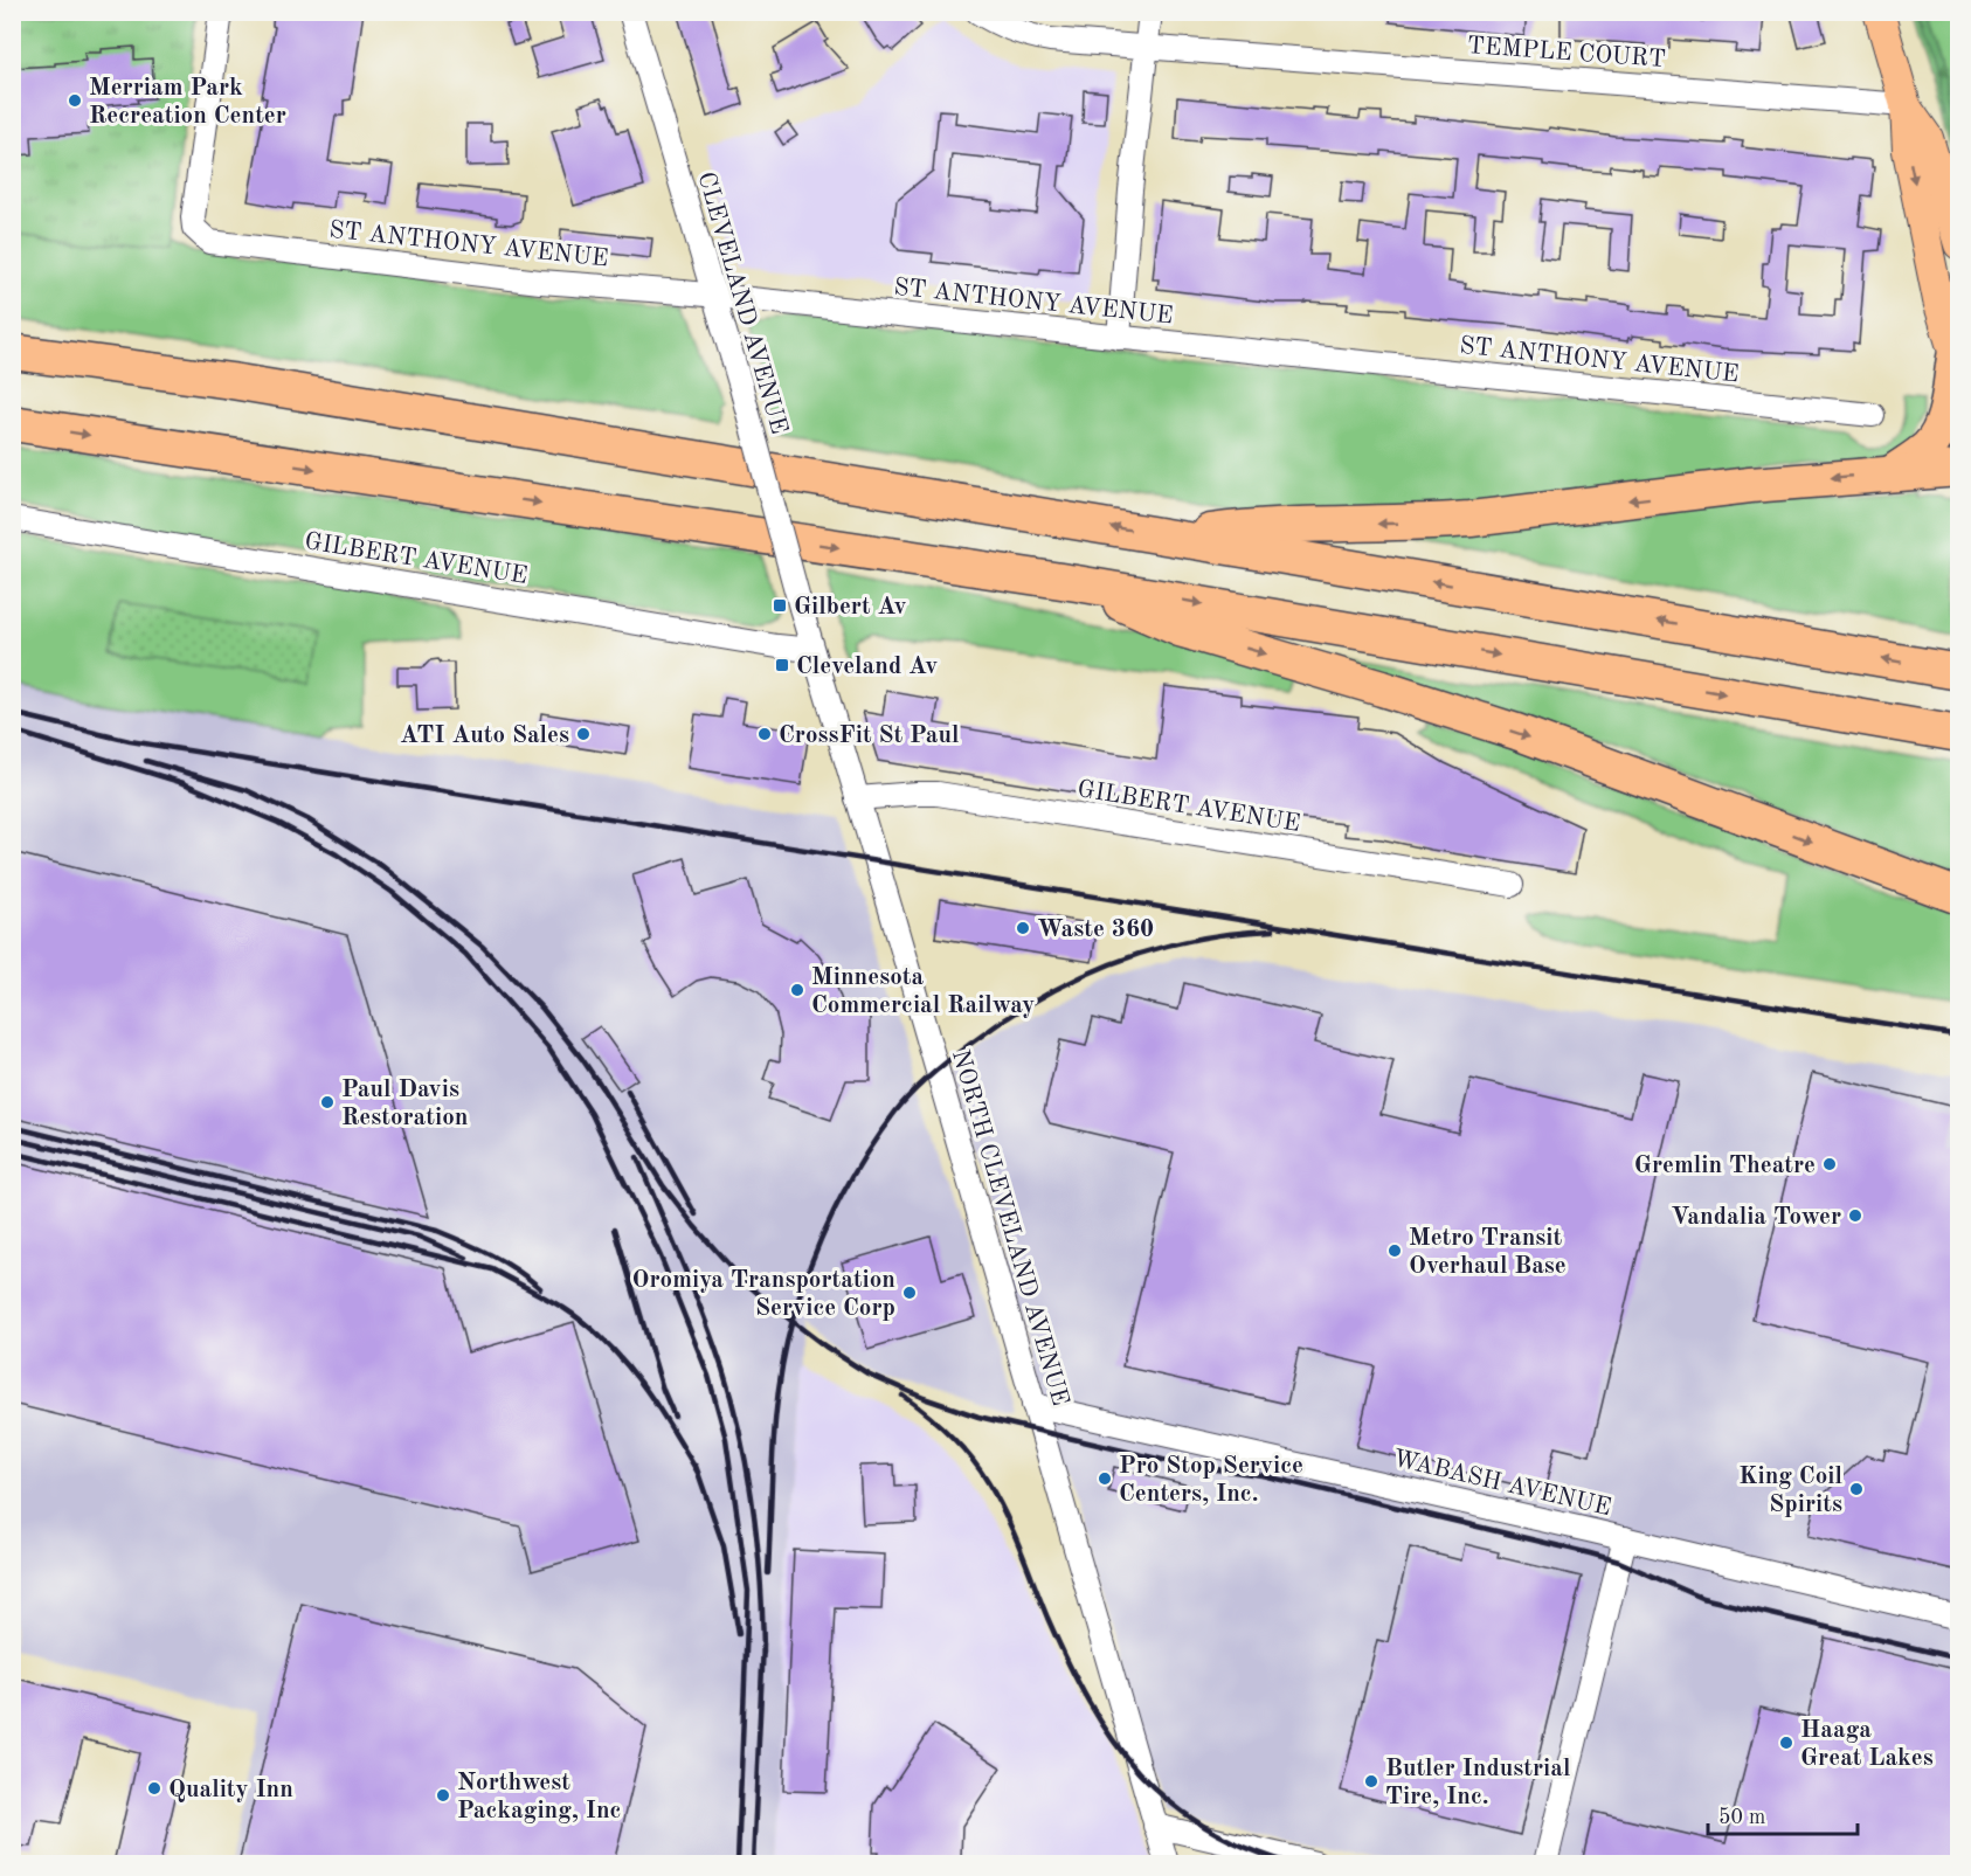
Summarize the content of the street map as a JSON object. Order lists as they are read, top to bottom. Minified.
{"streets":{"street":["TEMPLE COURT","ST ANTHONY AVENUE","CLEVELAND AVENUE","GILBERT AVENUE","NORTH CLEVELAND AVENUE","WABASH AVENUE"]},"crossings":[["ST ANTHONY AVENUE","CLEVELAND AVENUE"],["CLEVELAND AVENUE","NORTH CLEVELAND AVENUE"],["GILBERT AVENUE","NORTH CLEVELAND AVENUE"],["NORTH CLEVELAND AVENUE","WABASH AVENUE"]],"places":{"other":["Merriam Park Recreation Center","ATI Auto Sales","CrossFit St Paul","Waste 360","Minnesota Commercial Railway","Paul Davis Restoration","Gremlin Theatre","Vandalia Tower","Metro Transit Overhaul Base","Oromiya Transportation Service Corp","Pro Stop Service Centers, Inc.","King Coil Spirits","Haaga Great Lakes","Butler Industrial Tire, Inc.","Quality Inn","Northwest Packaging, Inc"],"transit":["Gilbert Av","Cleveland Av"]},"scale_bar":"50 m"}
